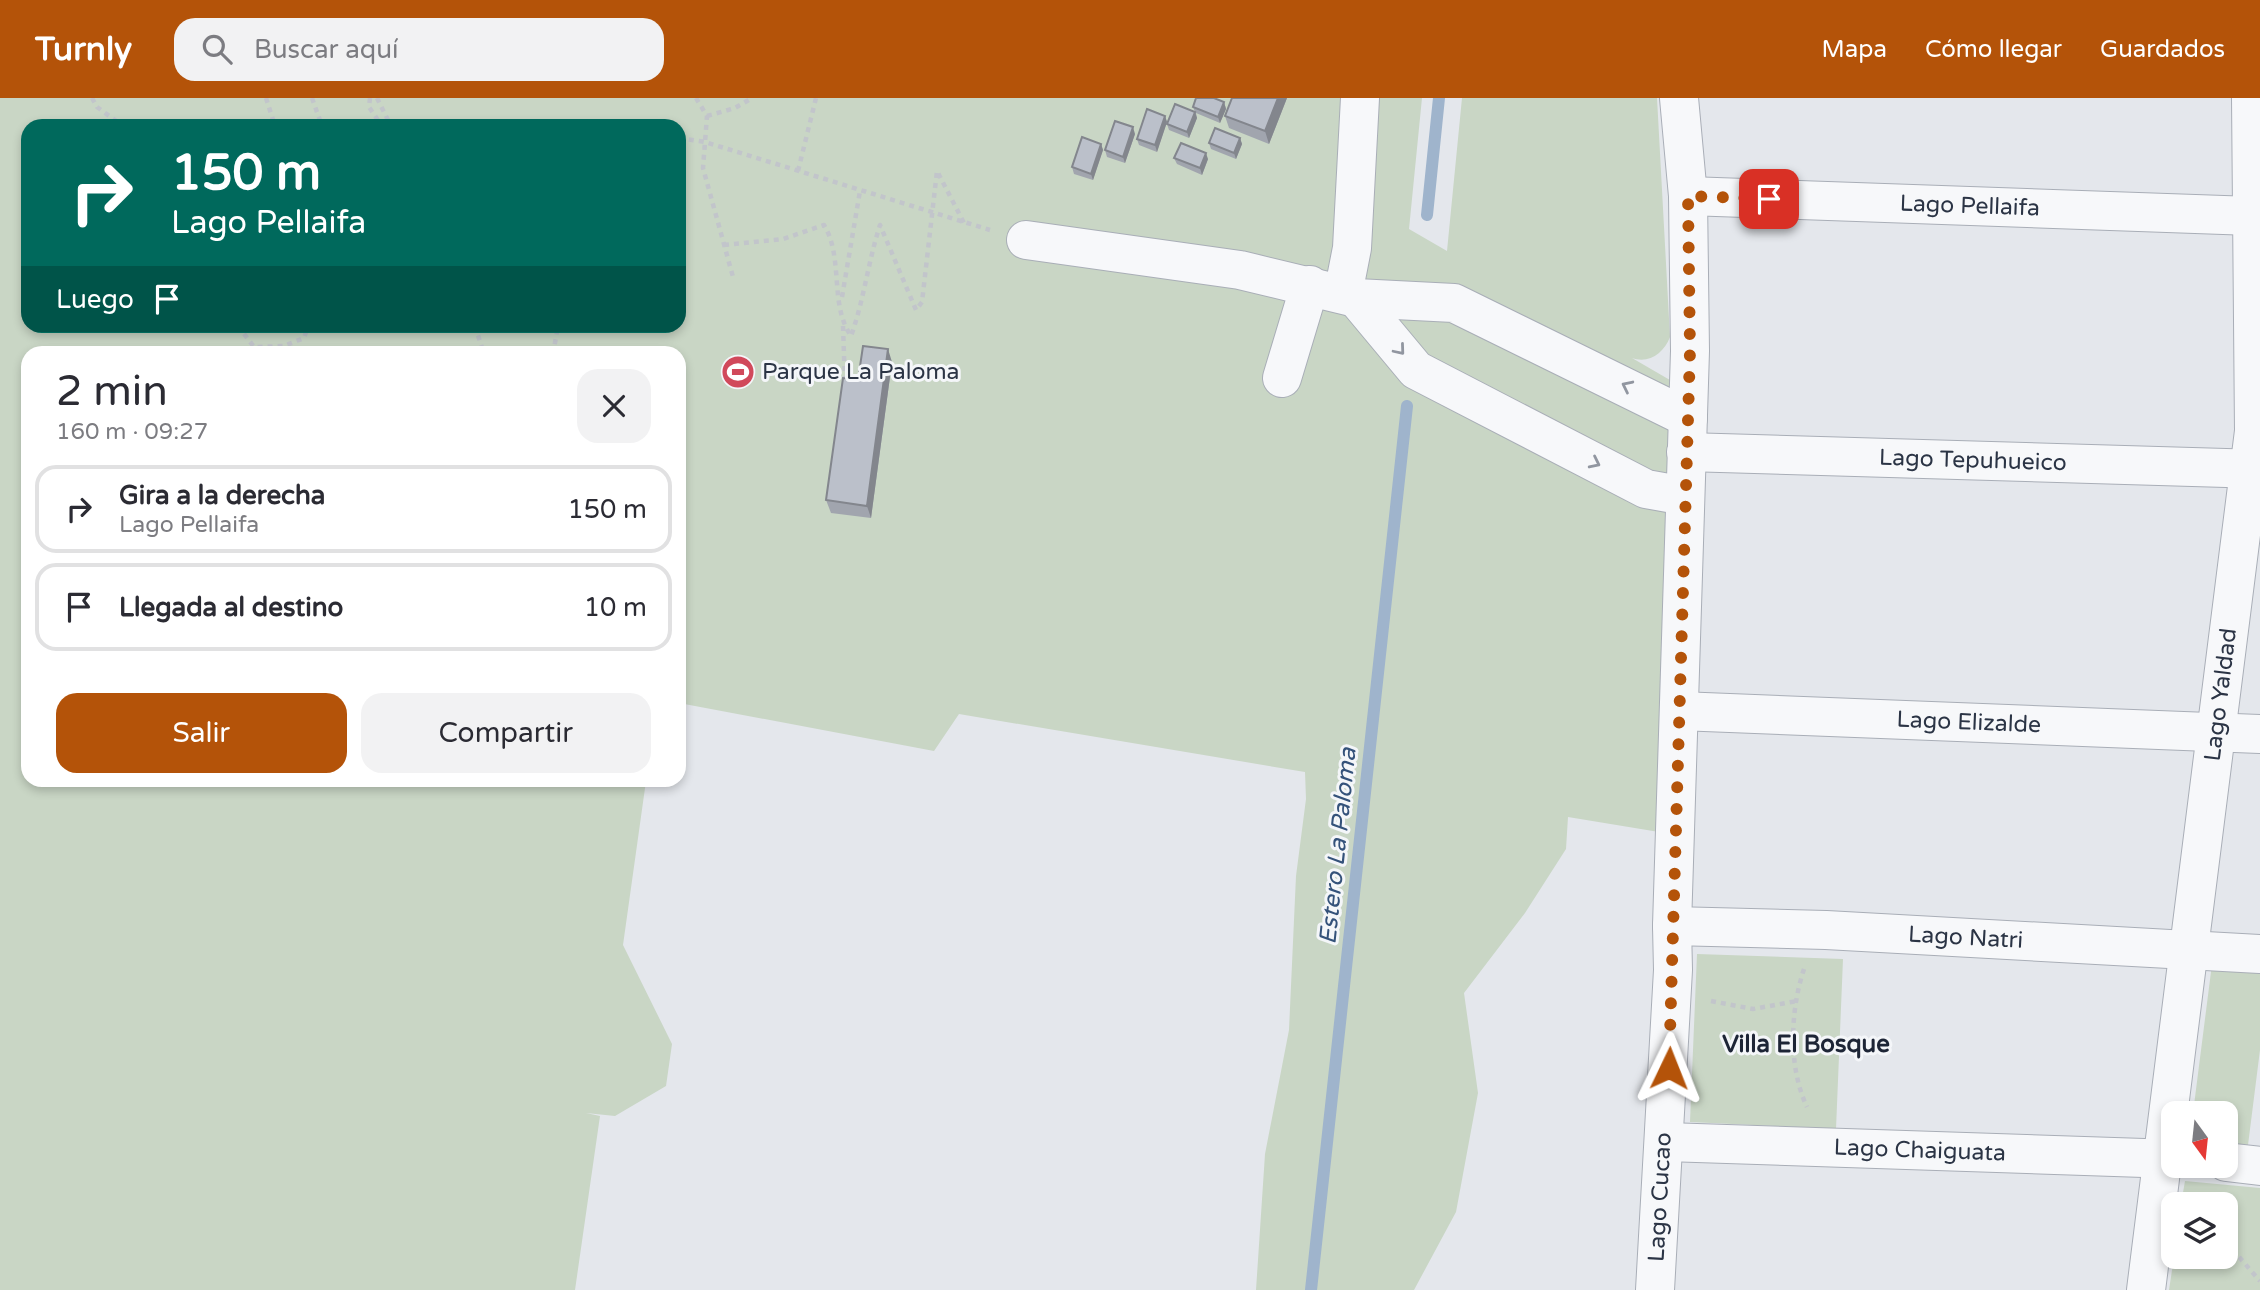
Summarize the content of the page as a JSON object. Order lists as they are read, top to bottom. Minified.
{"streets":{"street":["Lago Pellaifa","Lago Tepuhueico","Lago Yaldad","Lago Elizalde","Lago Natri","Lago Chaiguata","Lago Cucao"]},"crossings":[["Lago Pellaifa","Lago Yaldad"],["Lago Pellaifa","Lago Cucao"],["Lago Tepuhueico","Lago Yaldad"],["Lago Tepuhueico","Lago Cucao"],["Lago Yaldad","Lago Elizalde"],["Lago Yaldad","Lago Natri"],["Lago Elizalde","Lago Cucao"],["Lago Natri","Lago Cucao"],["Lago Chaiguata","Lago Cucao"]],"districts":["Villa El Bosque"],"water":["Estero La Paloma"],"places":{"sports":["Parque La Paloma"]},"north":"bottom","page":{"header":"Turnly","search":"Buscar aquí","nav":["Mapa","Cómo llegar","Guardados"],"turn":["150 m","Lago Pellaifa"],"then":"Luego","heading":["2 min","160 m · 09:27"],"list":[{"name":"Gira a la derecha","note":"Lago Pellaifa","value":"150 m"},{"name":"Llegada al destino","value":"10 m"}],"buttons":["Salir","Compartir"]}}
